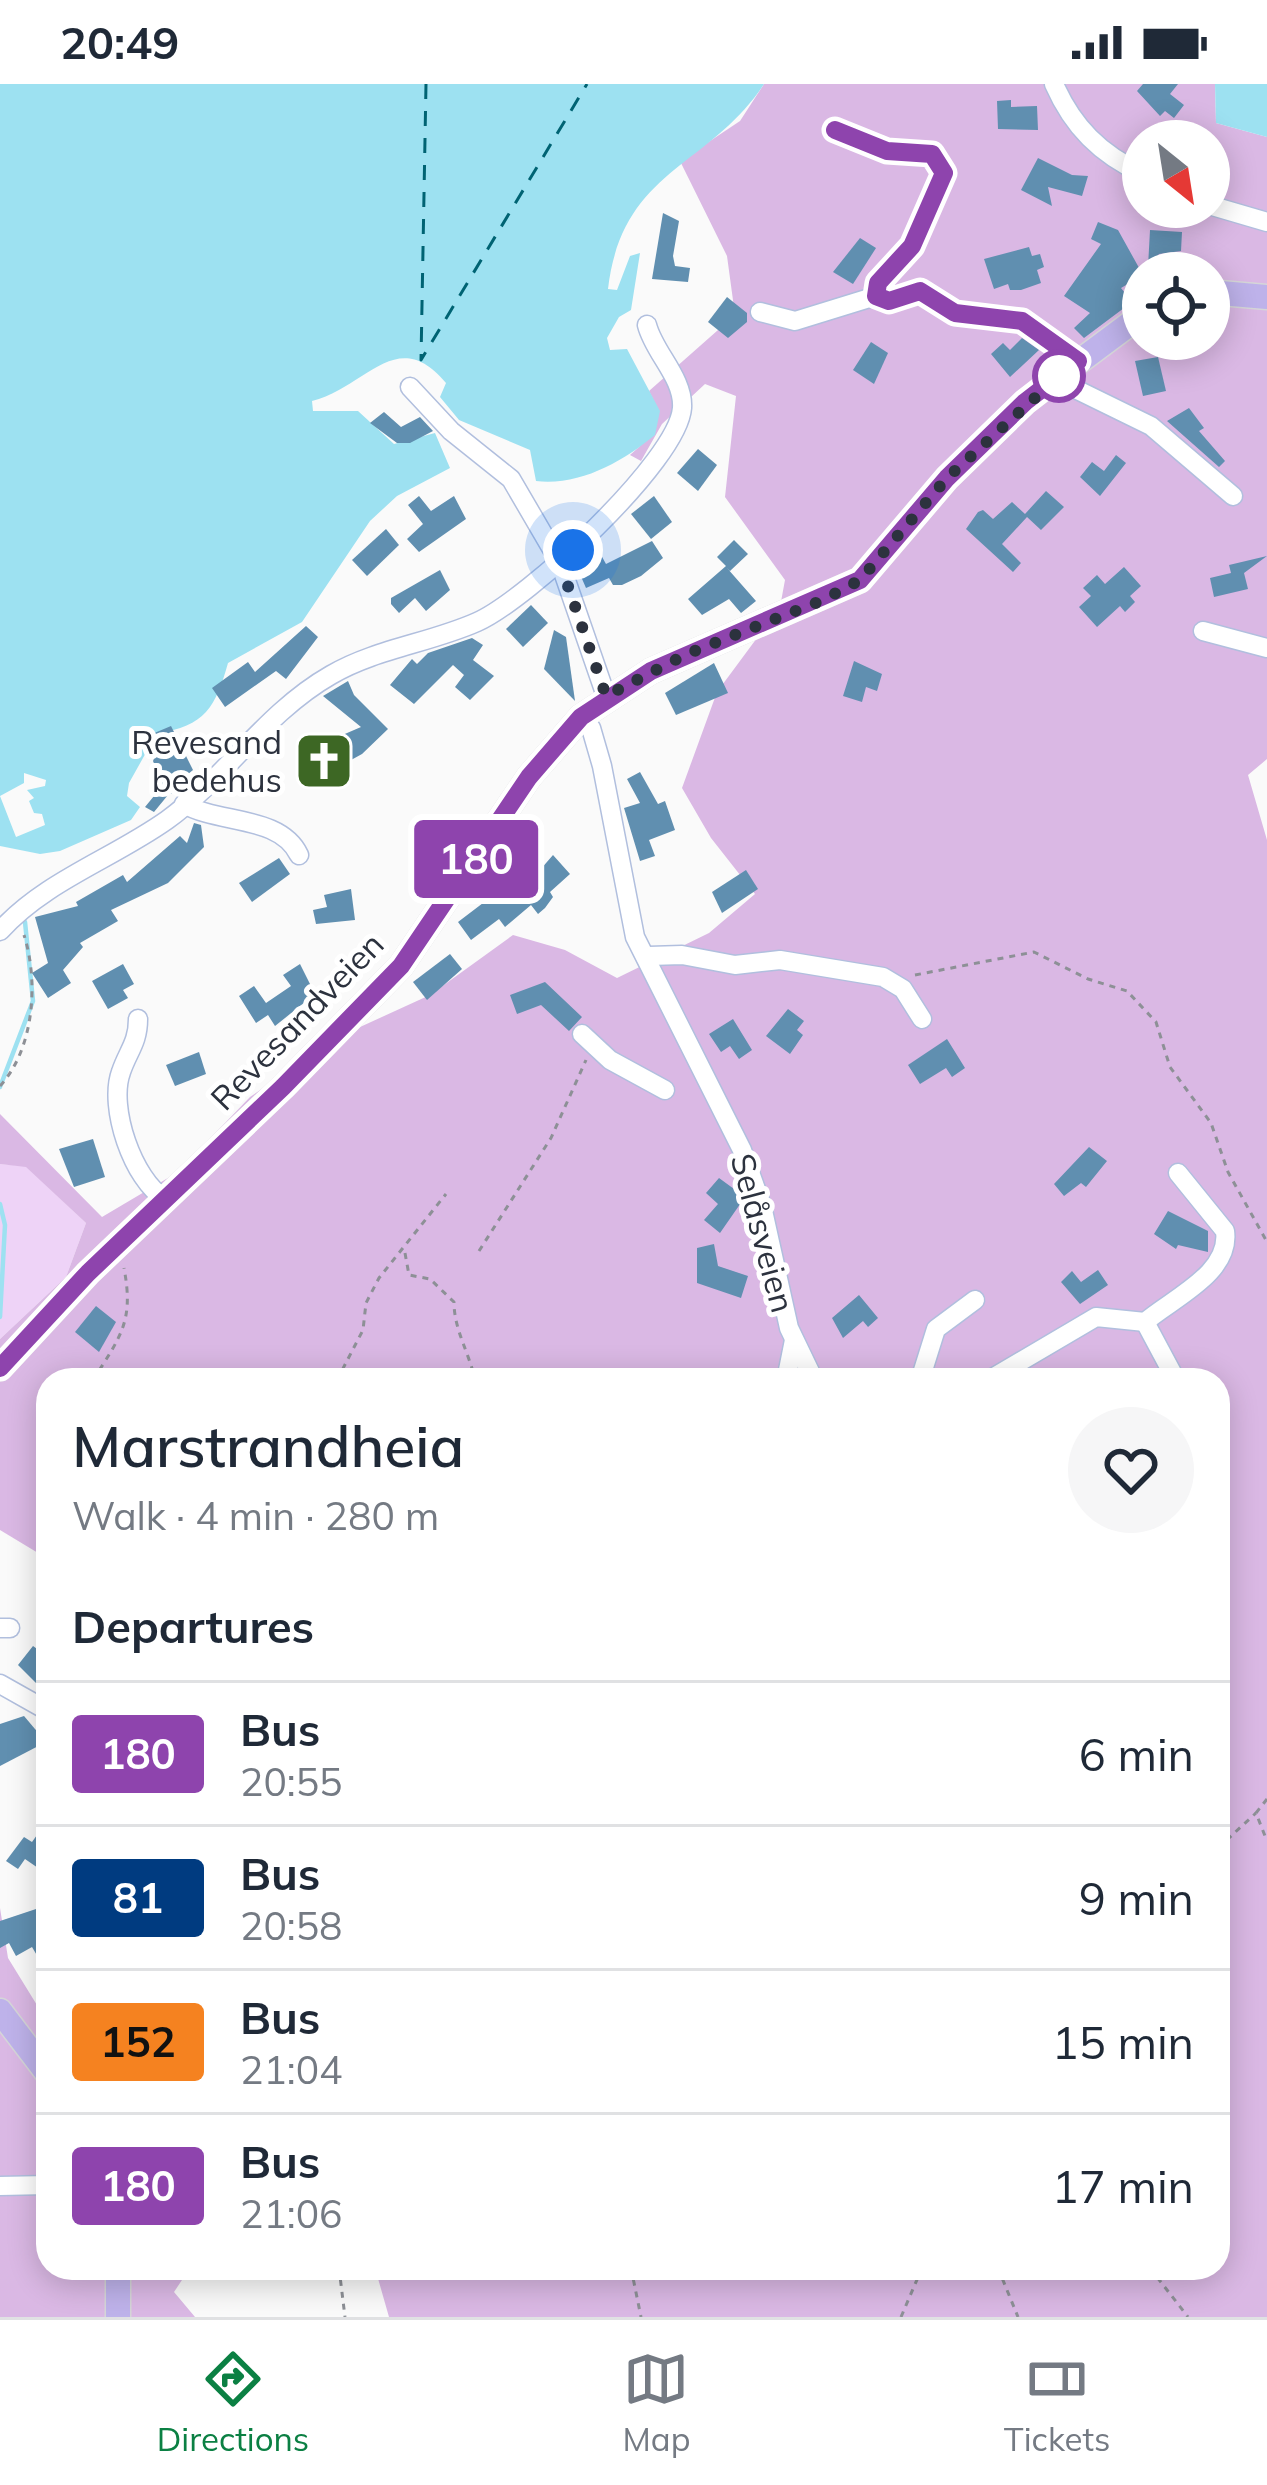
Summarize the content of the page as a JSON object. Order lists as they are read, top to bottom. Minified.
{"streets":{"main road":["Revesandveien"],"street":["Selåsveien"]},"crossings":[["Revesandveien","Selåsveien"]],"places":{"church":["Revesand bedehus"]},"lines":["bus line 180"],"north":"bottom right","page":{"status":"20:49","on_map":"180","heading":[["Marstrandheia","Walk · 4 min · 280 m"],"Departures"],"list":[{"mark":"180","name":"Bus","note":"20:55","value":"6 min"},{"mark":"81","name":"Bus","note":"20:58","value":"9 min"},{"mark":"152","name":"Bus","note":"21:04","value":"15 min"},{"mark":"180","name":"Bus","note":"21:06","value":"17 min"}],"tabs":["Directions","Map","Tickets"]}}
